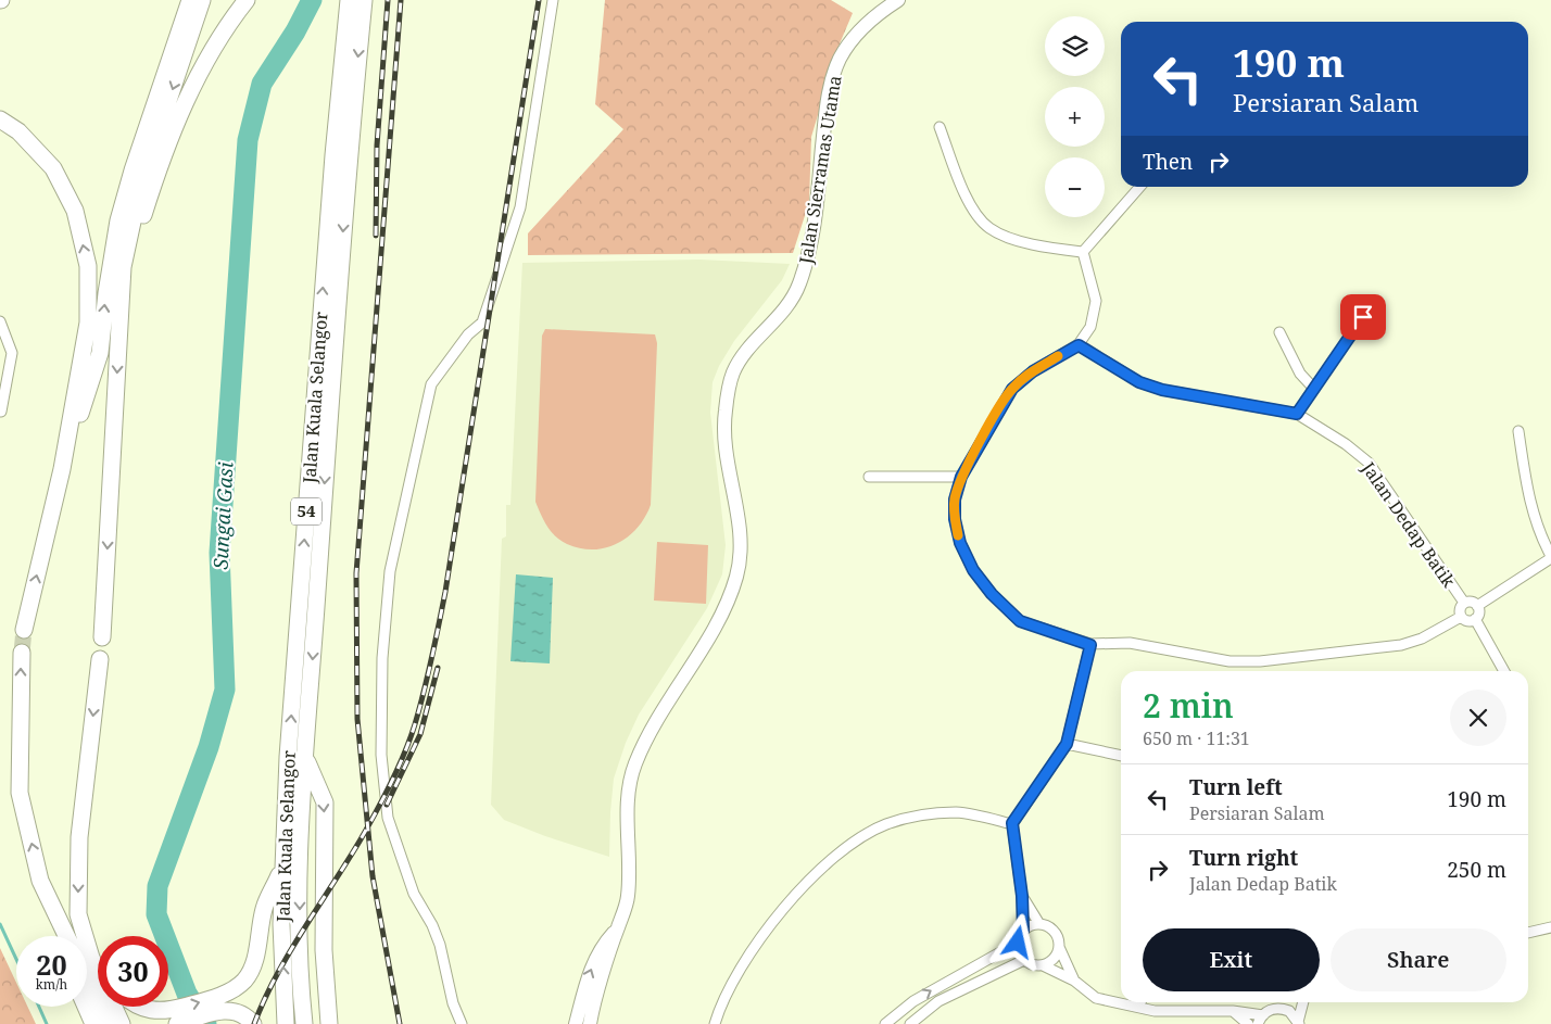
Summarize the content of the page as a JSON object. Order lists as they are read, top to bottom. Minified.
{"streets":{"highway":["Jalan Kuala Selangor","54"],"street":["Jalan Sierramas Utama","Jalan Dedap Batik"]},"water":["Sungai Gasi"],"page":{"map_buttons":["+","−"],"turn":["190 m","Persiaran Salam"],"then":"Then","heading":["2 min","650 m · 11:31"],"list":[{"name":"Turn left","note":"Persiaran Salam","value":"190 m"},{"name":"Turn right","note":"Jalan Dedap Batik","value":"250 m"}],"buttons":["Exit","Share"],"speed":"20 km/h","limit":"30"}}
